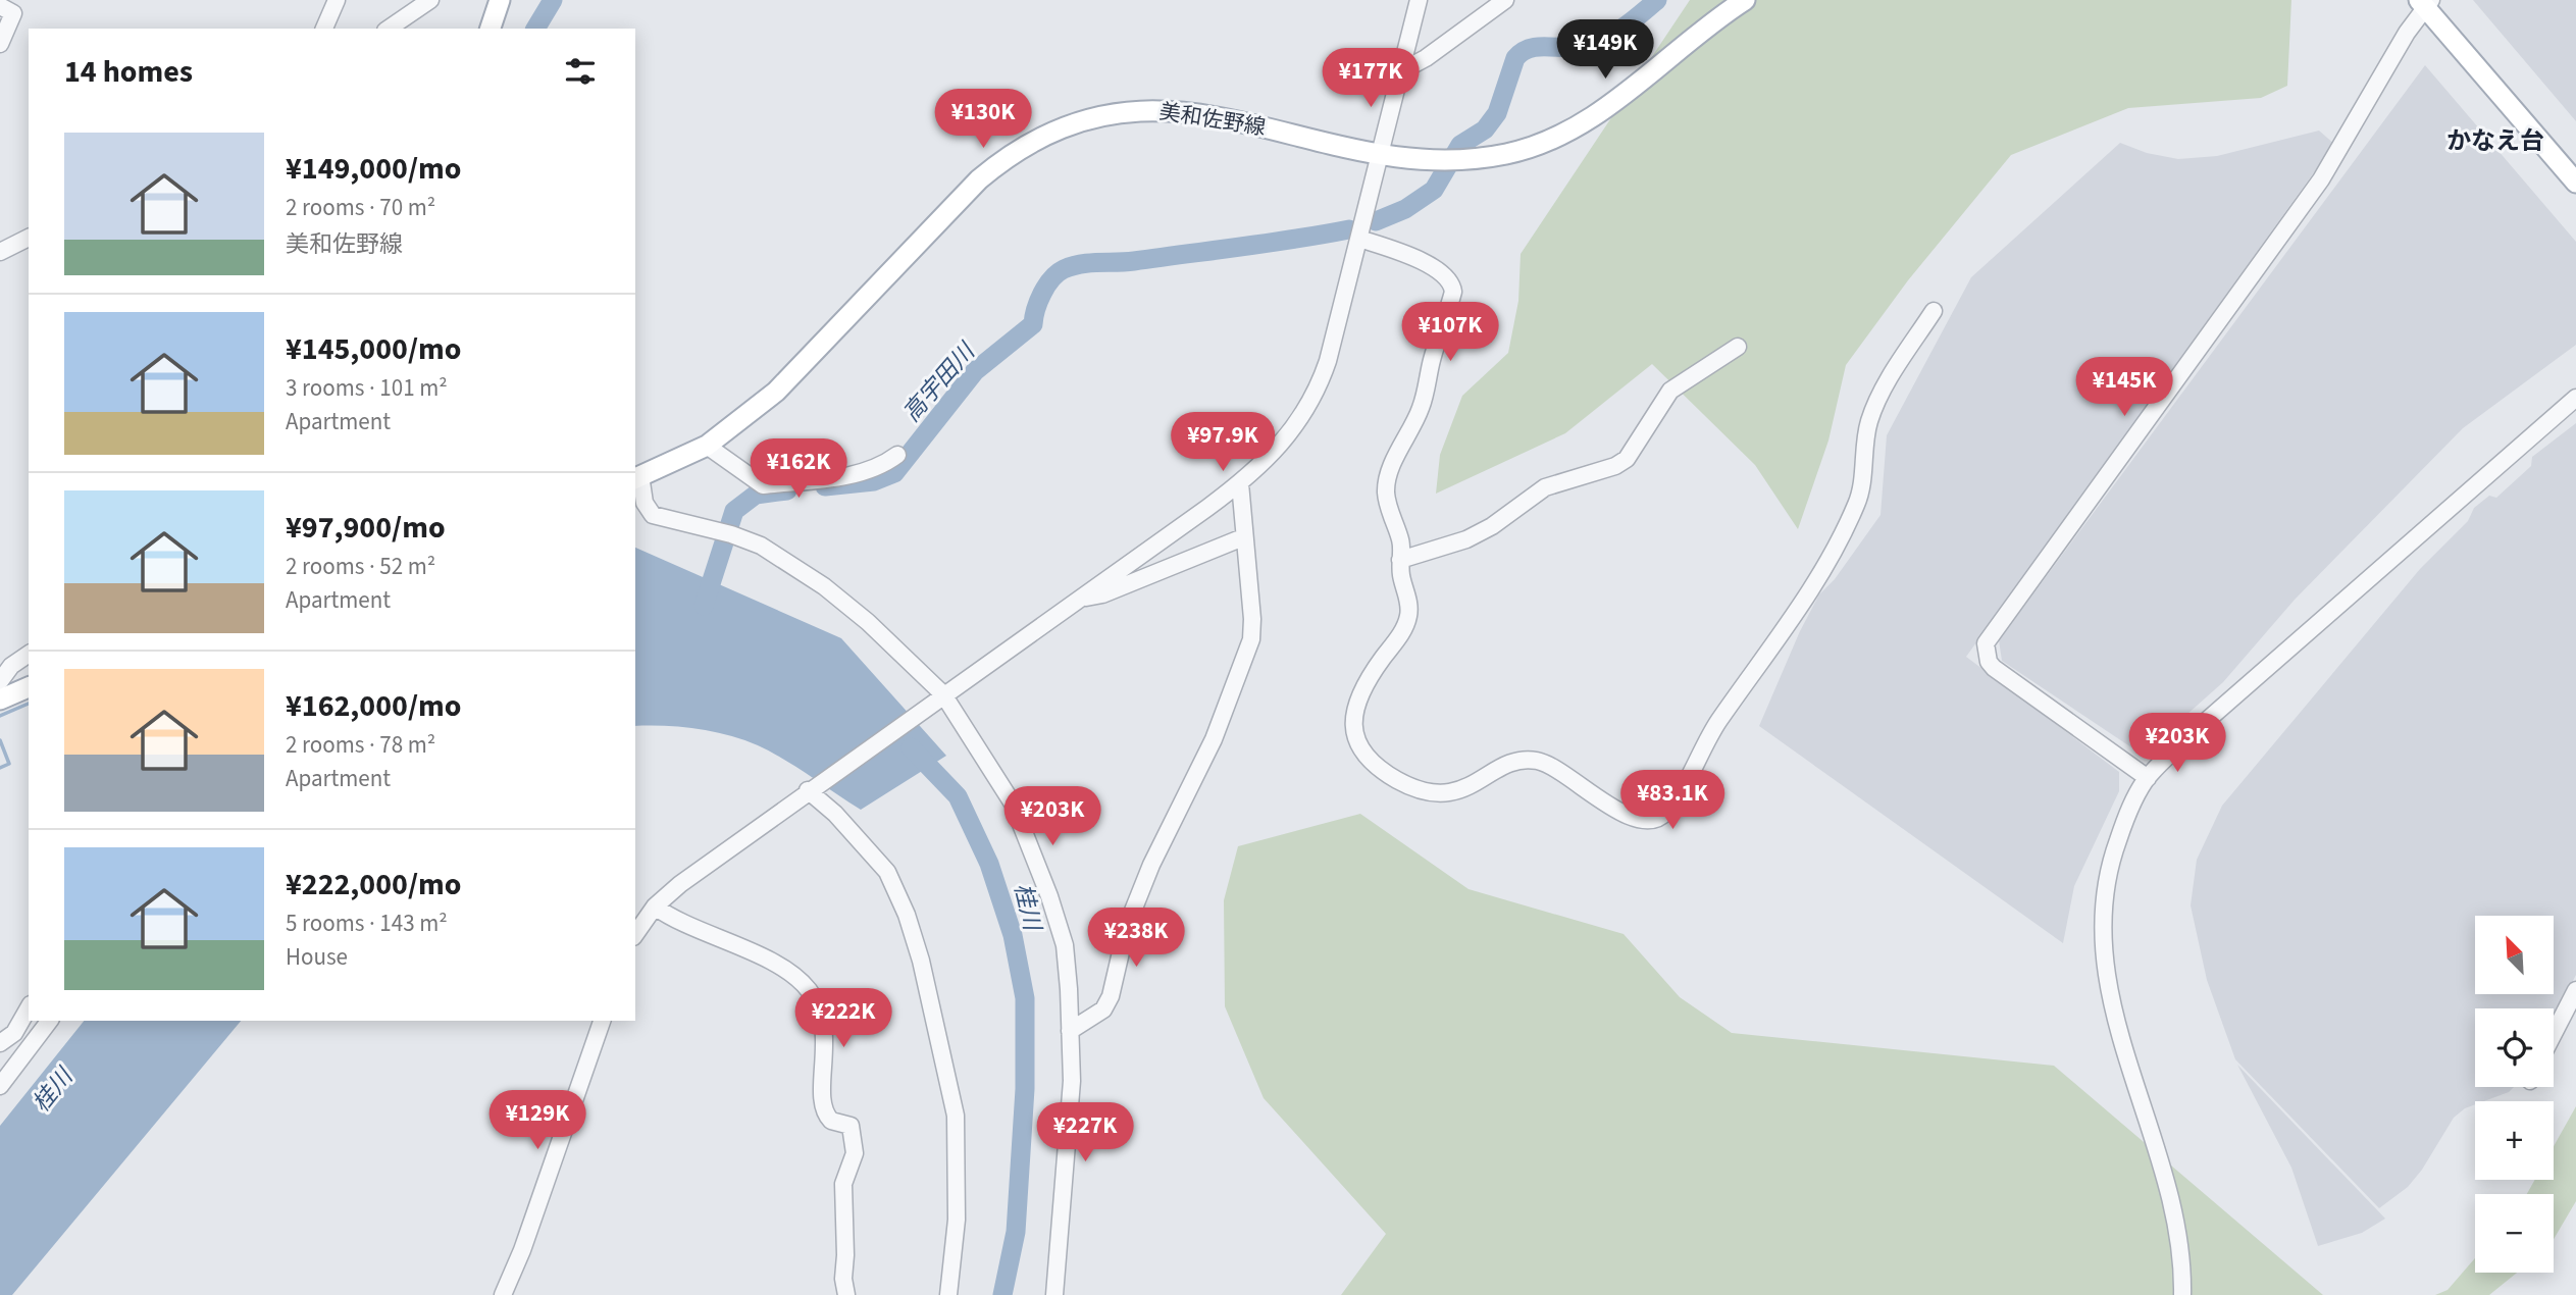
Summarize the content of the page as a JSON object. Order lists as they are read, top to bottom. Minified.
{"streets":{"main road":["美和佐野線"]},"districts":["かなえ台"],"water":["高宇田川","桂川"],"north":"top left","page":{"price":["¥149K","¥177K","¥130K","¥107K","¥145K","¥97.9K","¥162K","¥203K","¥83.1K","¥203K","¥238K","¥222K","¥129K","¥227K"],"heading":"14 homes","list":[{"name":"¥149,000/mo","note":"2 rooms · 70 m² · 美和佐野線"},{"name":"¥145,000/mo","note":"3 rooms · 101 m² · Apartment"},{"name":"¥97,900/mo","note":"2 rooms · 52 m² · Apartment"},{"name":"¥162,000/mo","note":"2 rooms · 78 m² · Apartment"},{"name":"¥222,000/mo","note":"5 rooms · 143 m² · House"}],"map_buttons":["+","−"]}}
